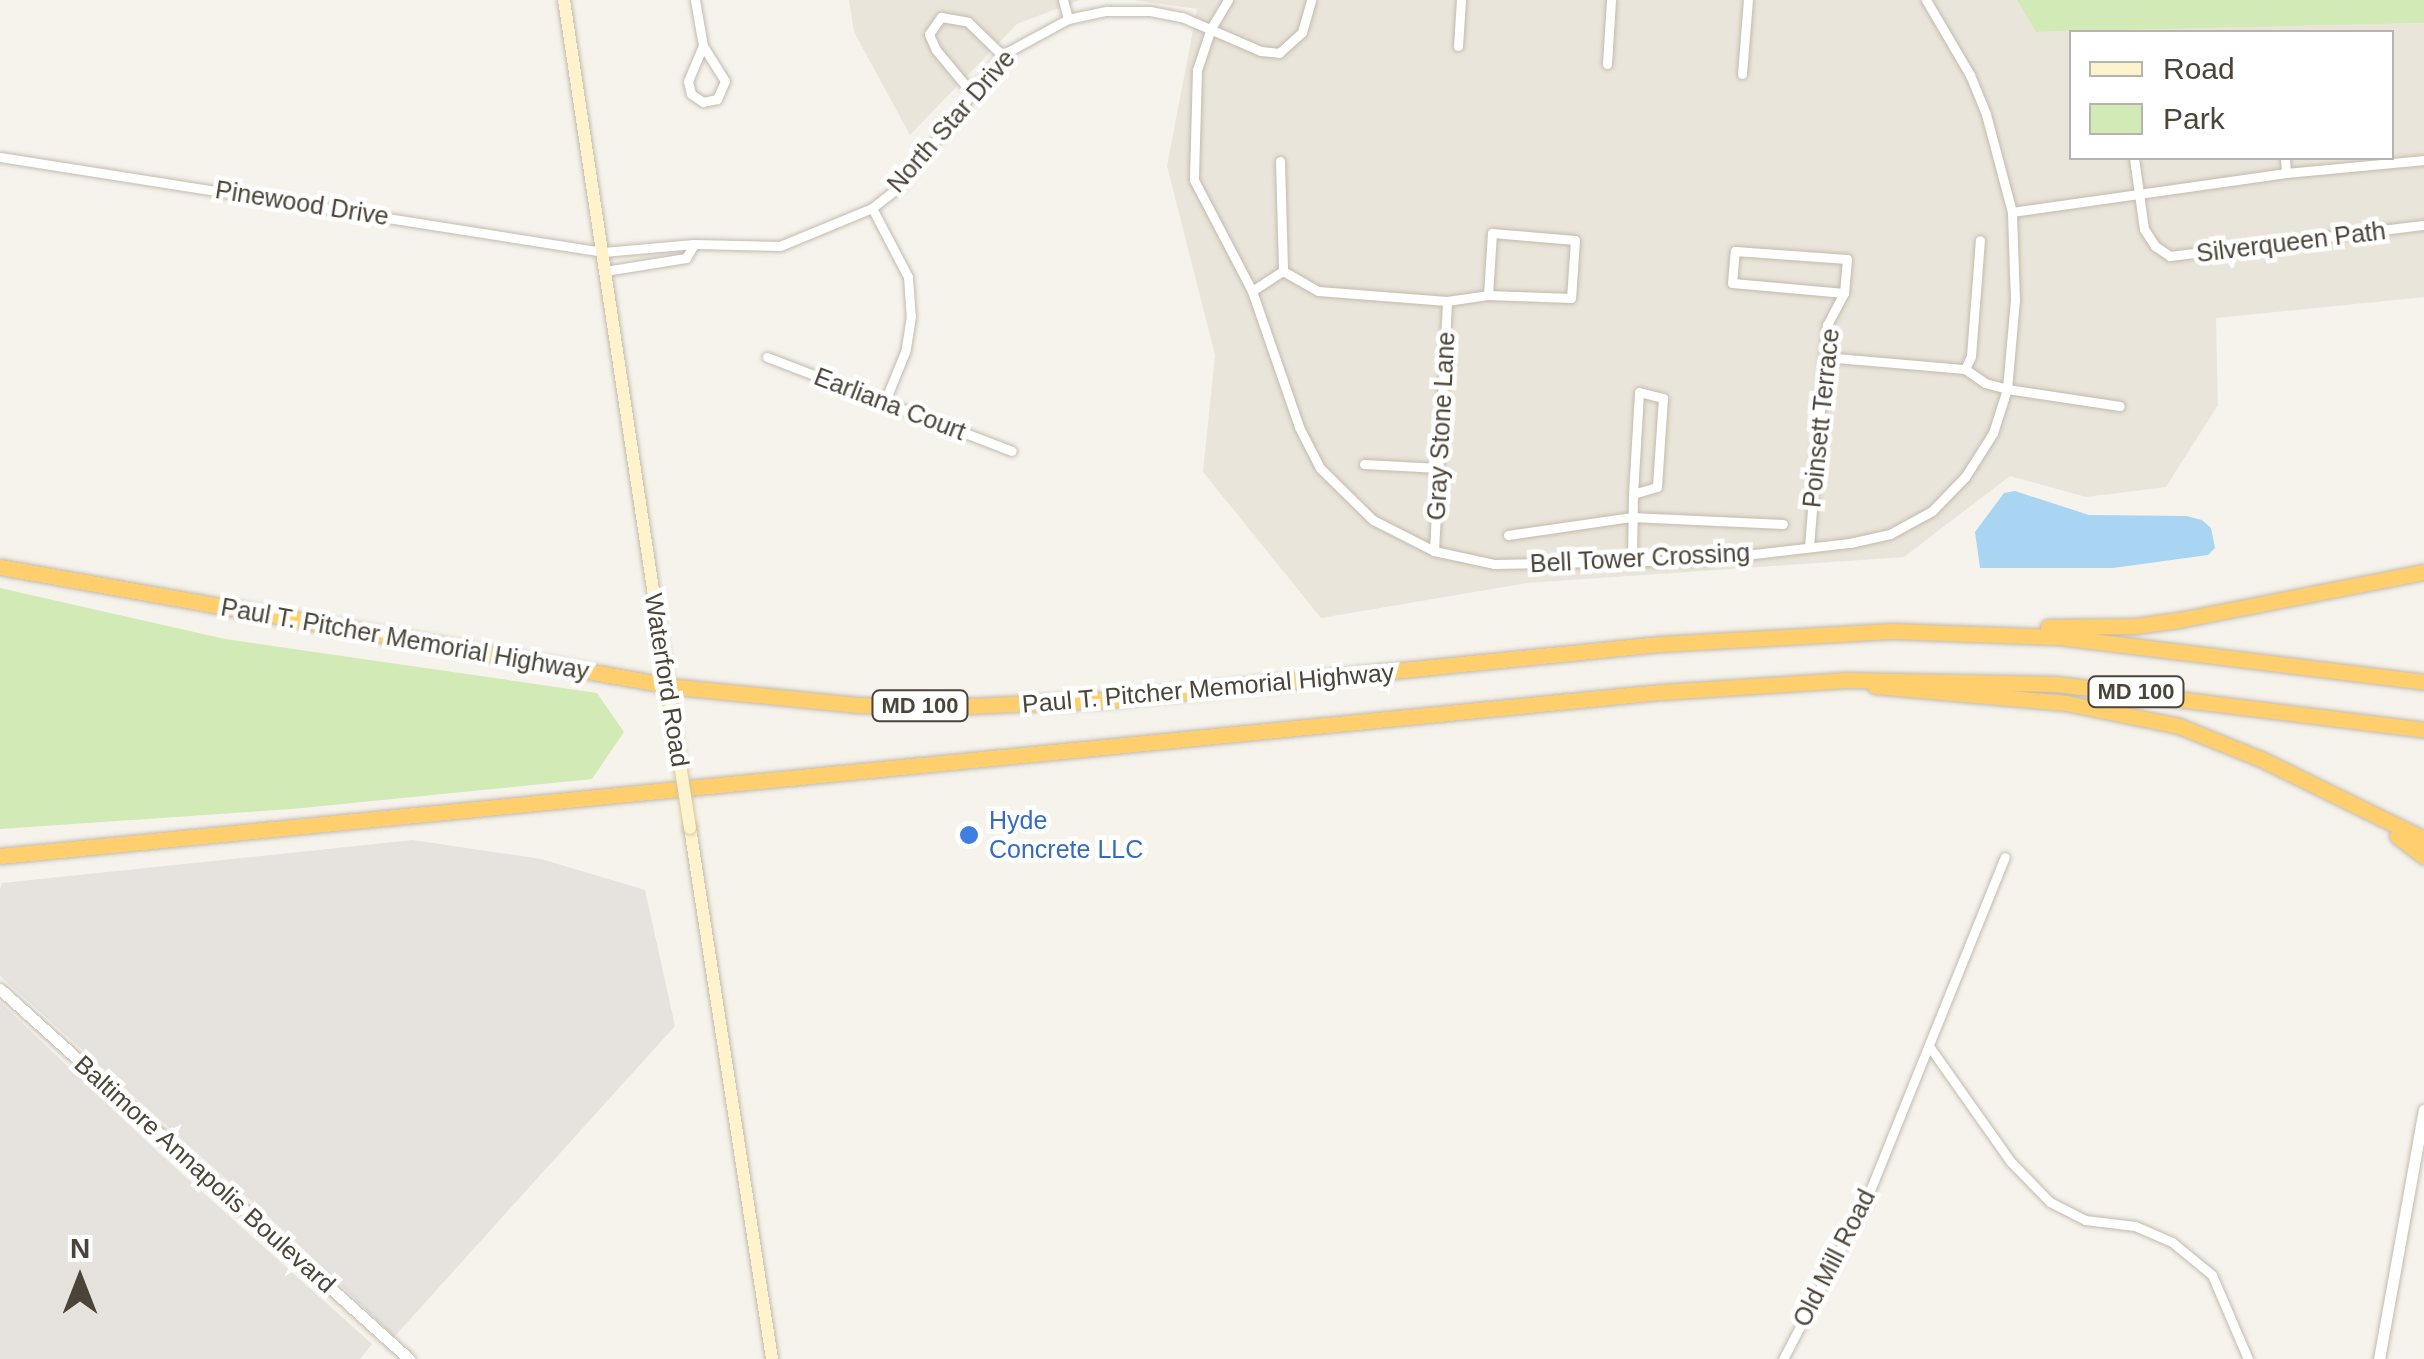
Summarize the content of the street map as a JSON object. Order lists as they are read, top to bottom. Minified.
{"streets":{"highway":["Paul T. Pitcher Memorial Highway","MD 100"],"main road":["Waterford Road"],"street":["North Star Drive","Pinewood Drive","Silverqueen Path","Earliana Court","Poinsett Terrace","Gray Stone Lane","Bell Tower Crossing","Baltimore Annapolis Boulevard","Old Mill Road"]},"crossings":[["North Star Drive","Pinewood Drive"],["North Star Drive","Bell Tower Crossing"],["North Star Drive","Waterford Road"],["Pinewood Drive","Waterford Road"],["Poinsett Terrace","Bell Tower Crossing"],["Gray Stone Lane","Bell Tower Crossing"]],"places":["Hyde Concrete LLC"],"legend":["Road","Park"],"north":"top"}
